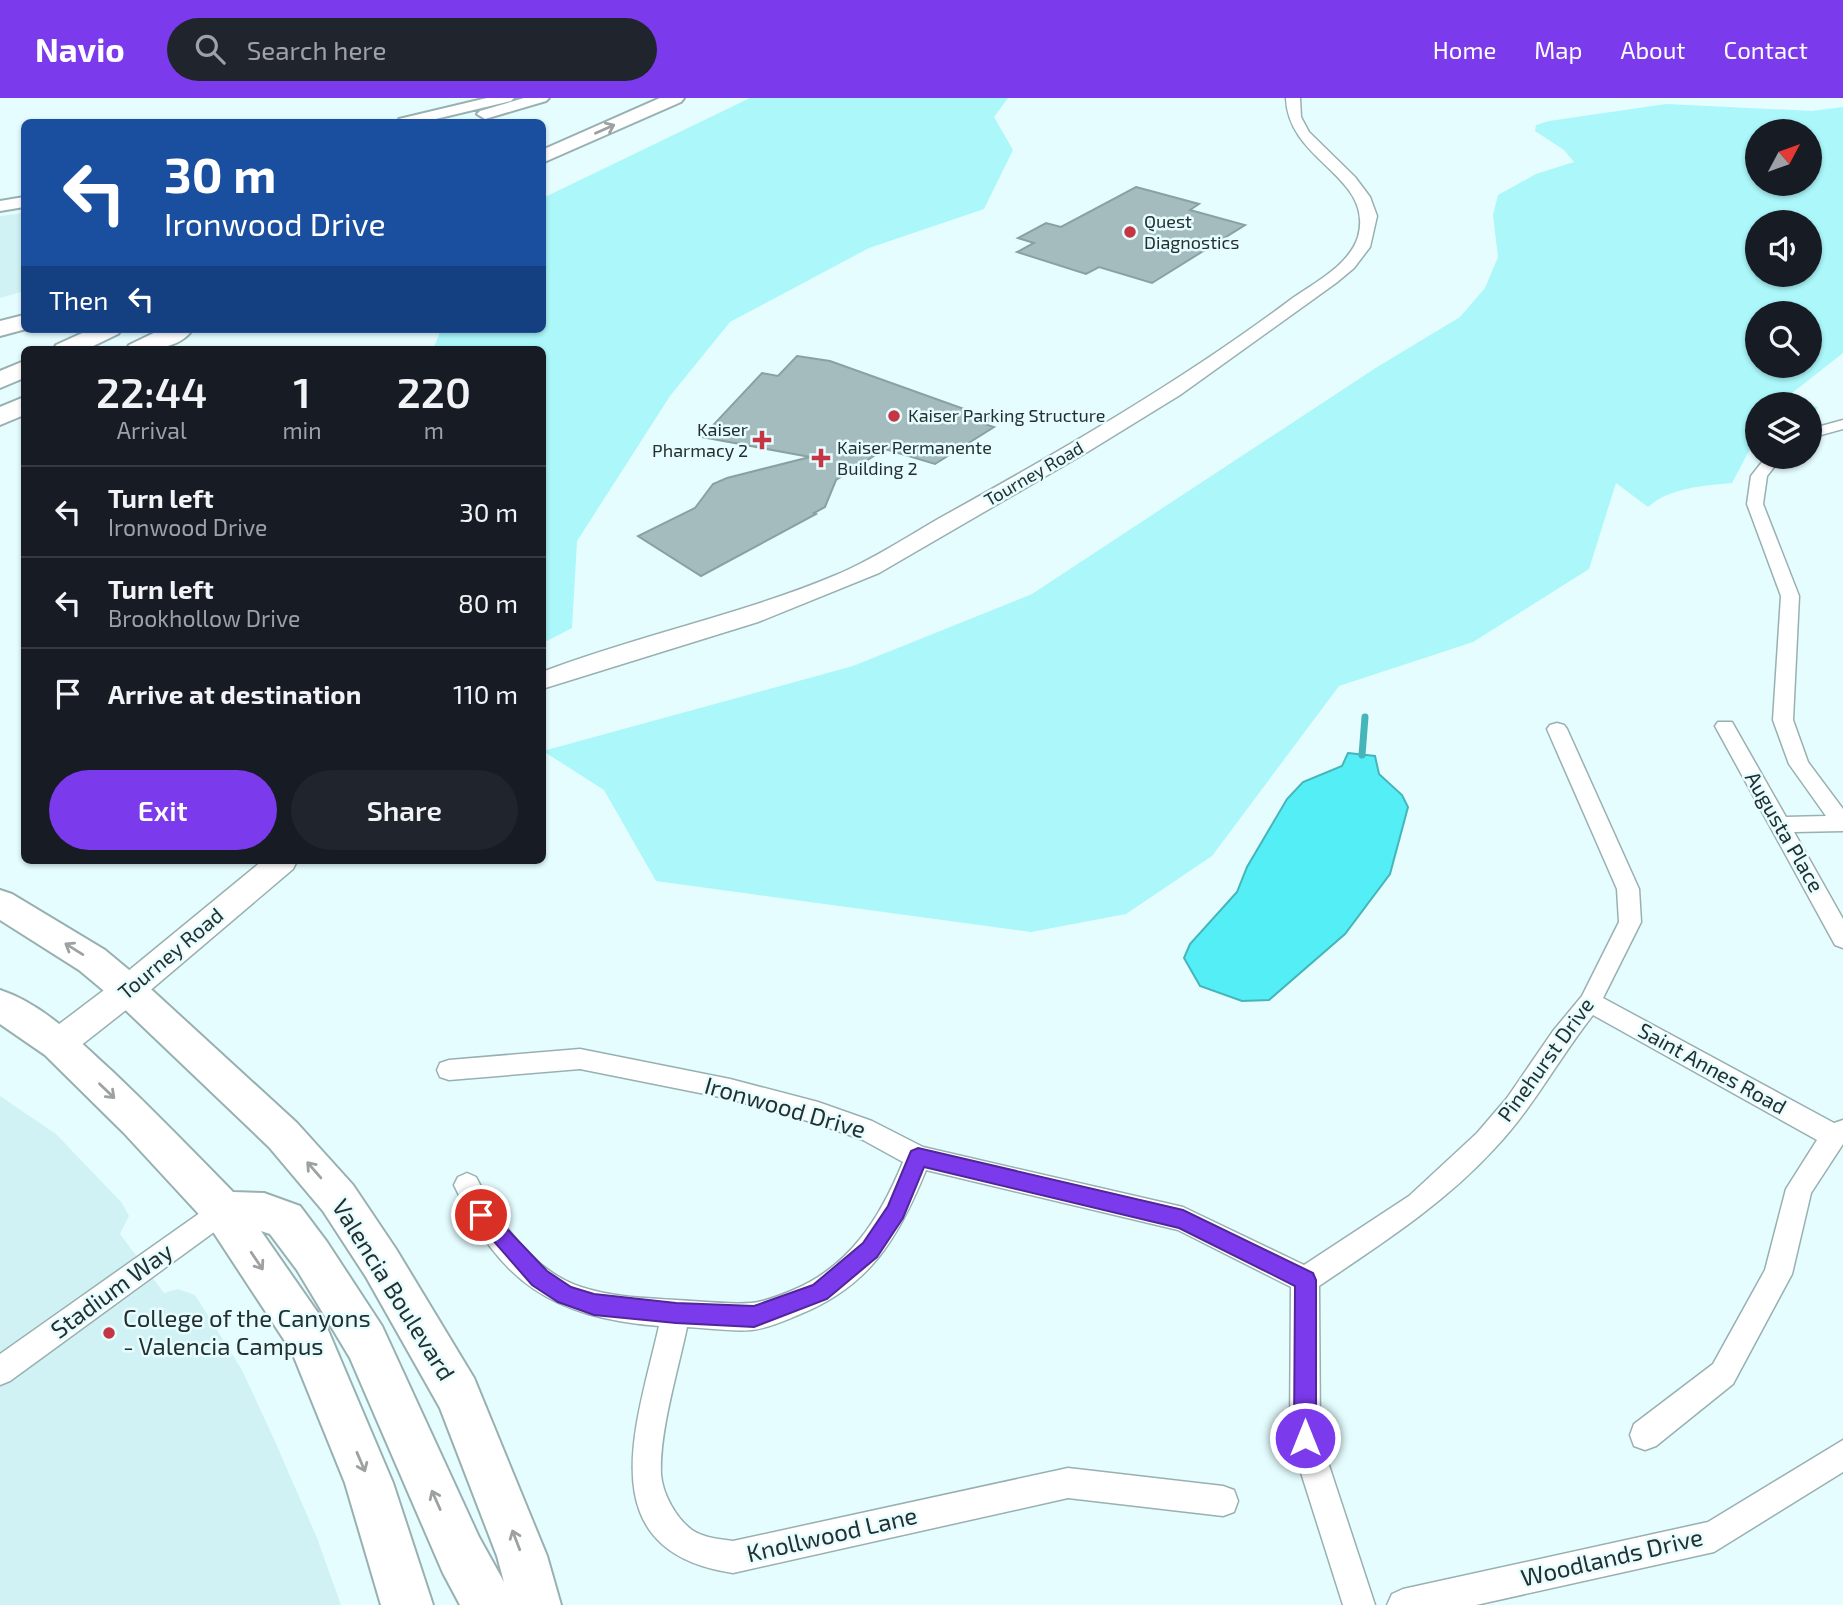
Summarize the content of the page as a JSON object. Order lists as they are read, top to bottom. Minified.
{"streets":{"main road":["Valencia Boulevard"],"street":["Tourney Road","Augusta Place","Pinehurst Drive","Saint Annes Road","Ironwood Drive","Stadium Way","Knollwood Lane","Woodlands Drive"]},"crossings":[["Tourney Road","Valencia Boulevard"],["Pinehurst Drive","Saint Annes Road"],["Pinehurst Drive","Ironwood Drive"]],"places":{"other":["Quest Diagnostics","Kaiser Parking Structure","College of the Canyons - Valencia Campus"],"health":["Kaiser Pharmacy 2","Kaiser Permanente Building 2"]},"north":"top right","page":{"header":"Navio","search":"Search here","nav":["Home","Map","About","Contact"],"turn":["30 m","Ironwood Drive"],"then":"Then","eta":["22:44","Arrival","1","min","220","m"],"list":[{"name":"Turn left","note":"Ironwood Drive","value":"30 m"},{"name":"Turn left","note":"Brookhollow Drive","value":"80 m"},{"name":"Arrive at destination","value":"110 m"}],"buttons":["Exit","Share"]}}
